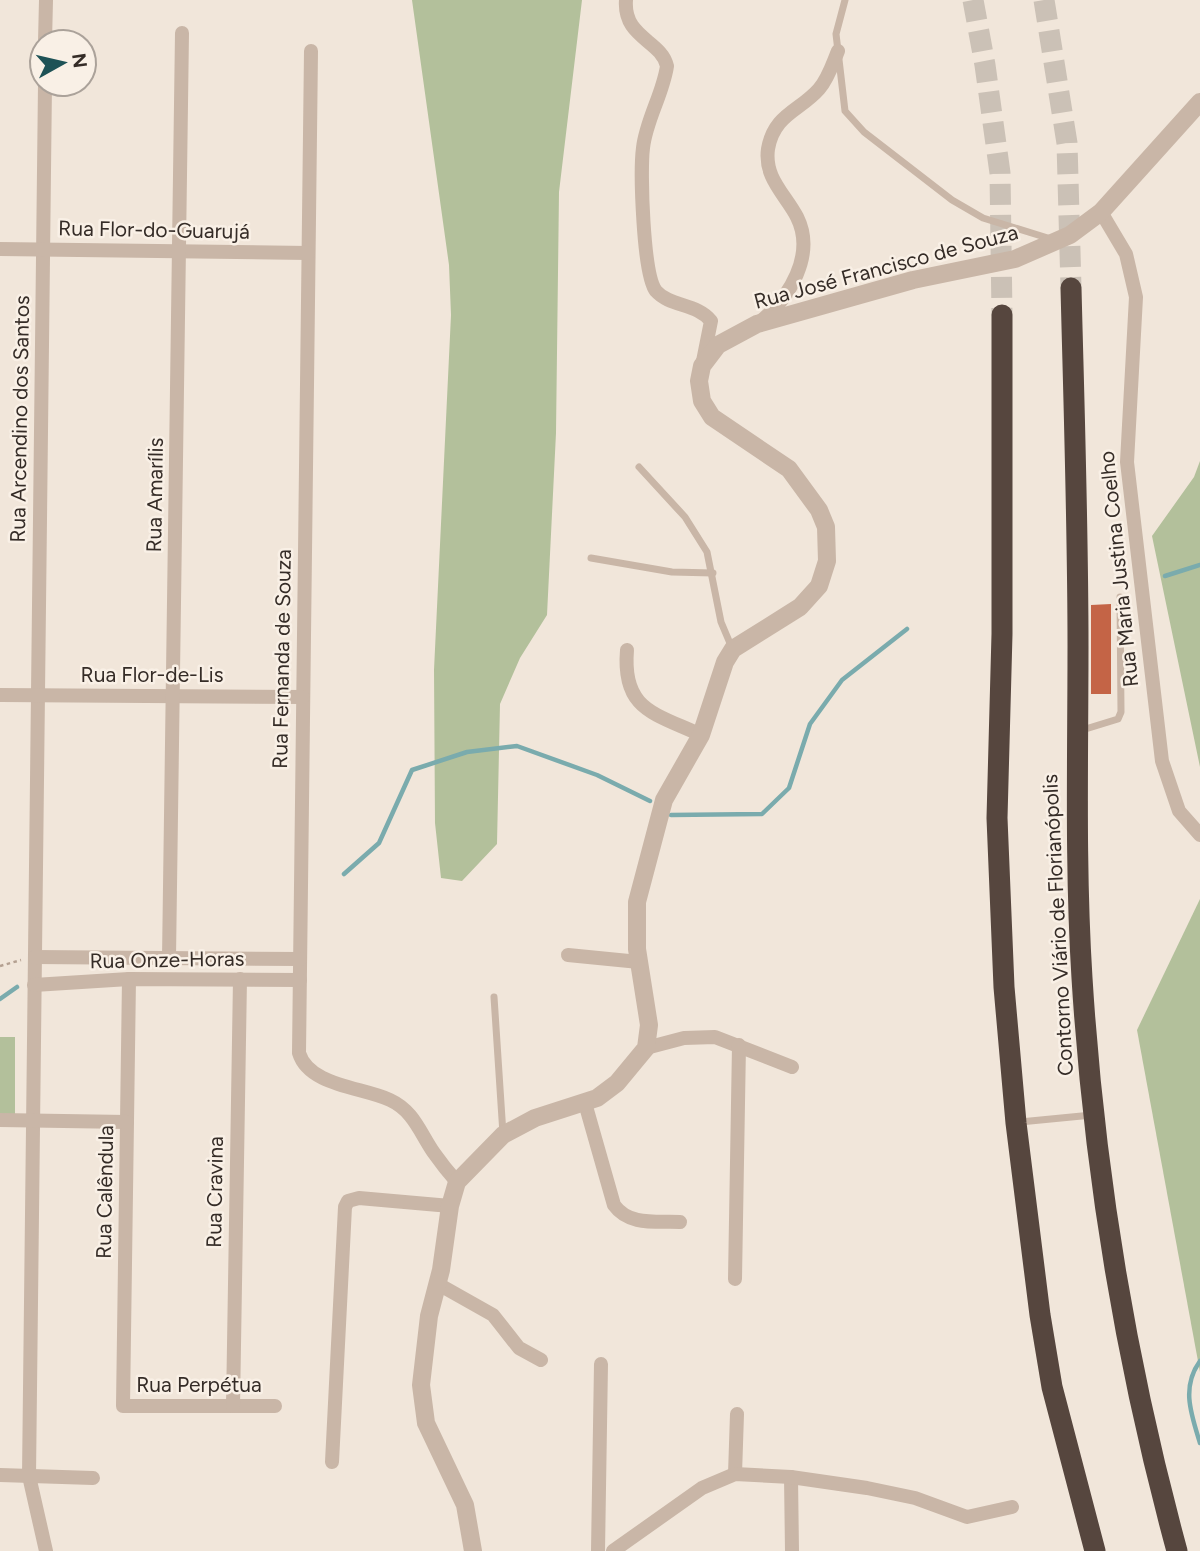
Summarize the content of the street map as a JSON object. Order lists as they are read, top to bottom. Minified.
{"streets":{"highway":["Contorno Viário de Florianópolis"],"street":["Rua Flor-do-Guarujá","Rua José Francisco de Souza","Rua Arcendino dos Santos","Rua Amarílis","Rua Maria Justina Coelho","Rua Fernanda de Souza","Rua Flor-de-Lis","Rua Onze-Horas","Rua Calêndula","Rua Cravina","Rua Perpétua"]},"crossings":[["Rua Flor-do-Guarujá","Rua Arcendino dos Santos"],["Rua Flor-do-Guarujá","Rua Amarílis"],["Rua Flor-do-Guarujá","Rua Fernanda de Souza"],["Rua José Francisco de Souza","Rua Maria Justina Coelho"],["Rua Arcendino dos Santos","Rua Flor-de-Lis"],["Rua Arcendino dos Santos","Rua Onze-Horas"],["Rua Amarílis","Rua Flor-de-Lis"],["Rua Amarílis","Rua Onze-Horas"],["Rua Fernanda de Souza","Rua Flor-de-Lis"],["Rua Fernanda de Souza","Rua Onze-Horas"],["Rua Onze-Horas","Rua Calêndula"],["Rua Onze-Horas","Rua Cravina"],["Rua Calêndula","Rua Perpétua"],["Rua Cravina","Rua Perpétua"]],"north":"right"}
